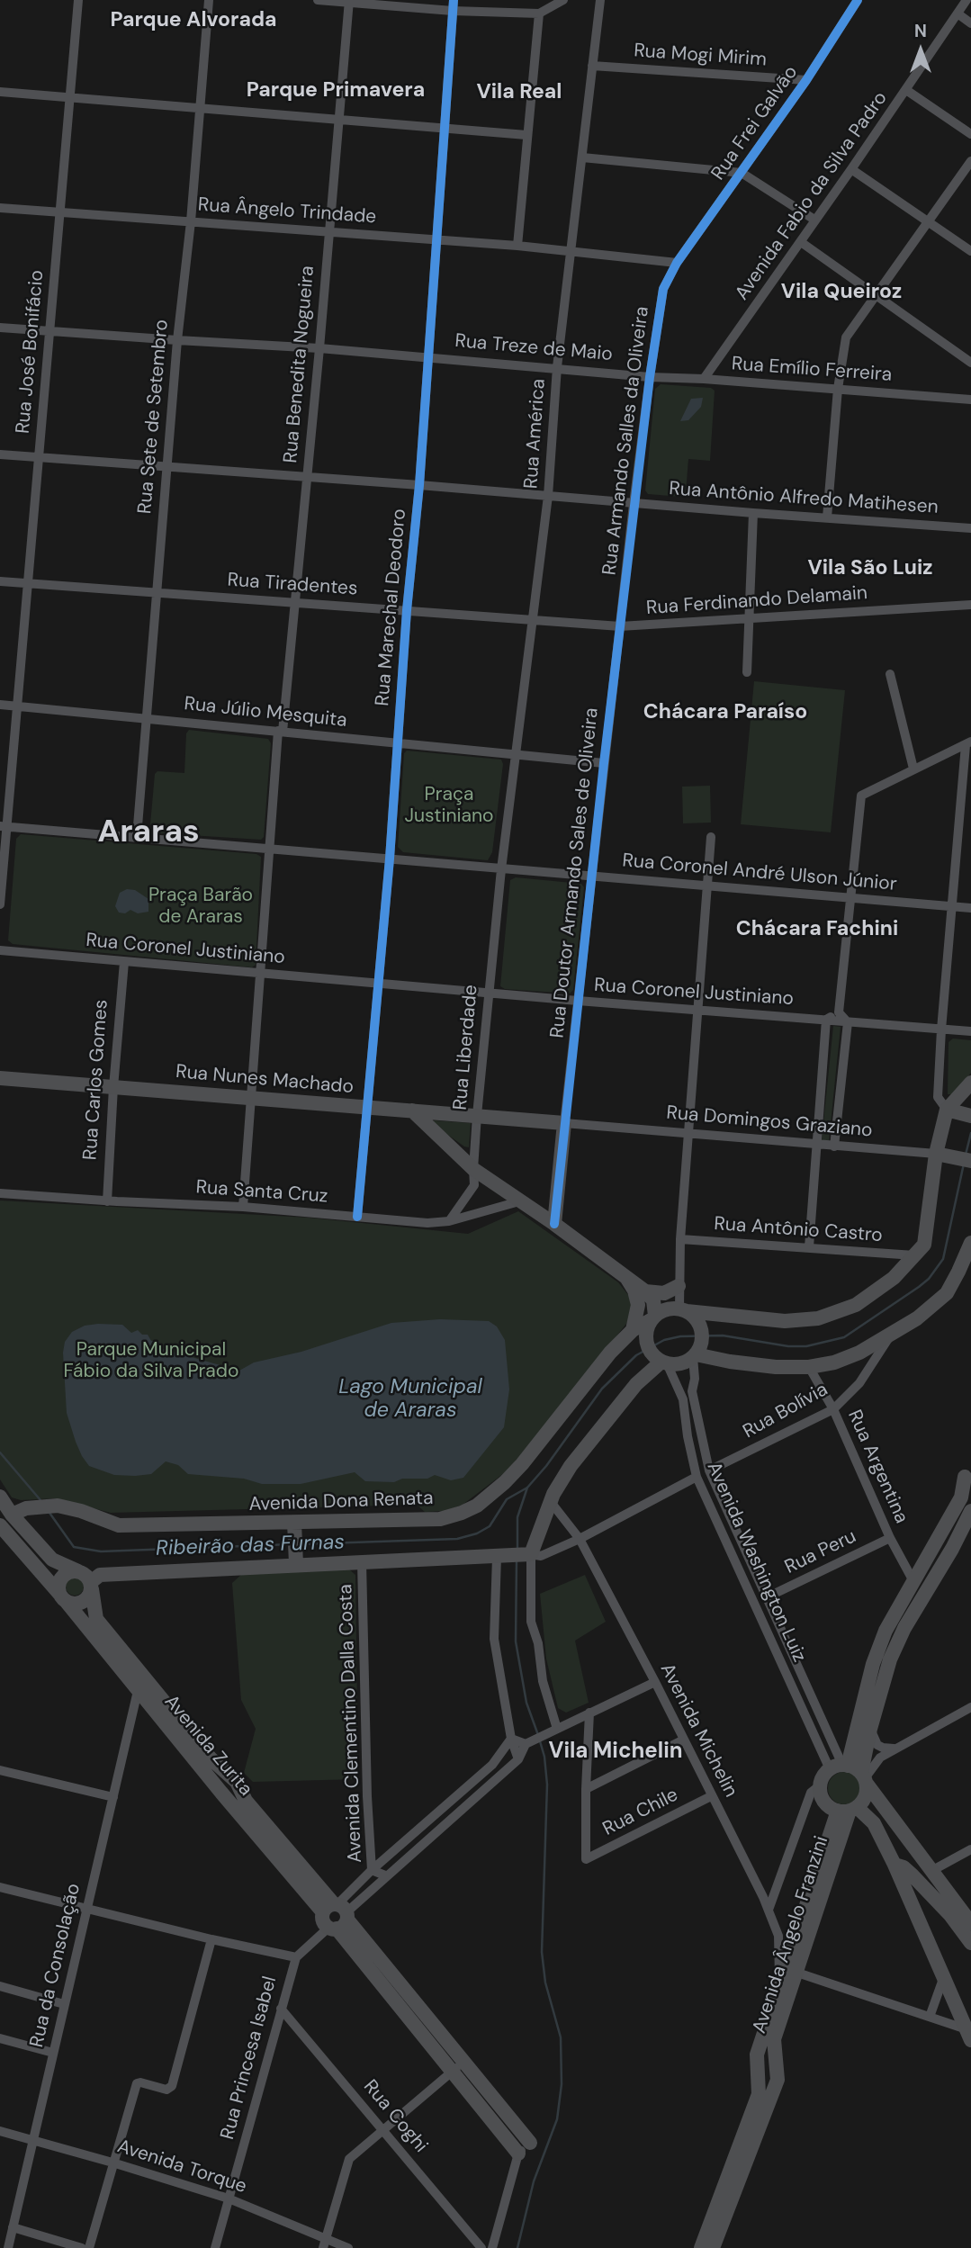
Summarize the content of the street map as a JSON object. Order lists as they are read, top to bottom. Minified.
{"streets":{"main road":["Rua Nunes Machado","Rua Domingos Graziano","Avenida Dona Renata","Avenida Zurita","Avenida Ângelo Franzini"],"street":["Rua Mogi Mirim","Rua Frei Galvão","Avenida Fabio da Silva Padro","Rua Ângelo Trindade","Rua Treze de Maio","Rua José Bonifácio","Rua Benedita Nogueira","Rua Emílio Ferreira","Rua Sete de Setembro","Rua América","Rua Armando Salles da Oliveira","Rua Antônio Alfredo Matihesen","Rua Tiradentes","Rua Ferdinando Delamain","Rua Marechal Deodoro","Rua Júlio Mesquita","Rua Doutor Armando Sales de Oliveira","Rua Coronel André Ulson Júnior","Rua Coronel Justiniano","Rua Liberdade","Rua Carlos Gomes","Rua Santa Cruz","Rua Antônio Castro","Rua Bolívia","Rua Argentina","Rua Peru","Avenida Washington Luiz","Avenida Clementino Dalla Costa","Avenida Michelin","Rua Chile","Rua da Consolação","Rua Princesa Isabel","Rua Coghi","Avenida Torque"]},"crossings":[["Rua Mogi Mirim","Rua Frei Galvão"],["Rua Mogi Mirim","Rua América"],["Rua Frei Galvão","Rua Ângelo Trindade"],["Rua Frei Galvão","Rua Armando Salles da Oliveira"],["Avenida Fabio da Silva Padro","Rua Emílio Ferreira"],["Rua Ângelo Trindade","Rua José Bonifácio"],["Rua Ângelo Trindade","Rua Benedita Nogueira"],["Rua Ângelo Trindade","Rua Sete de Setembro"],["Rua Ângelo Trindade","Rua América"],["Rua Ângelo Trindade","Rua Armando Salles da Oliveira"],["Rua Ângelo Trindade","Rua Marechal Deodoro"],["Rua Treze de Maio","Rua José Bonifácio"],["Rua Treze de Maio","Rua Benedita Nogueira"],["Rua Treze de Maio","Rua Emílio Ferreira"],["Rua Treze de Maio","Rua Sete de Setembro"],["Rua Treze de Maio","Rua América"],["Rua Treze de Maio","Rua Armando Salles da Oliveira"],["Rua Treze de Maio","Rua Marechal Deodoro"],["Rua José Bonifácio","Rua Antônio Alfredo Matihesen"],["Rua José Bonifácio","Rua Tiradentes"],["Rua José Bonifácio","Rua Júlio Mesquita"],["Rua José Bonifácio","Rua Coronel André Ulson Júnior"],["Rua Benedita Nogueira","Rua Antônio Alfredo Matihesen"],["Rua Benedita Nogueira","Rua Tiradentes"],["Rua Benedita Nogueira","Rua Júlio Mesquita"],["Rua Benedita Nogueira","Rua Coronel André Ulson Júnior"],["Rua Benedita Nogueira","Rua Coronel Justiniano"],["Rua Benedita Nogueira","Rua Nunes Machado"],["Rua Benedita Nogueira","Rua Santa Cruz"],["Rua Emílio Ferreira","Rua Armando Salles da Oliveira"],["Rua Sete de Setembro","Rua Antônio Alfredo Matihesen"],["Rua Sete de Setembro","Rua Tiradentes"],["Rua Sete de Setembro","Rua Júlio Mesquita"],["Rua Sete de Setembro","Rua Coronel André Ulson Júnior"],["Rua América","Rua Antônio Alfredo Matihesen"],["Rua América","Rua Tiradentes"],["Rua América","Rua Júlio Mesquita"],["Rua América","Rua Coronel André Ulson Júnior"],["Rua América","Rua Liberdade"],["Rua Armando Salles da Oliveira","Rua Antônio Alfredo Matihesen"],["Rua Armando Salles da Oliveira","Rua Tiradentes"],["Rua Armando Salles da Oliveira","Rua Ferdinando Delamain"],["Rua Armando Salles da Oliveira","Rua Doutor Armando Sales de Oliveira"],["Rua Antônio Alfredo Matihesen","Rua Marechal Deodoro"],["Rua Tiradentes","Rua Ferdinando Delamain"],["Rua Tiradentes","Rua Marechal Deodoro"],["Rua Tiradentes","Rua Doutor Armando Sales de Oliveira"],["Rua Ferdinando Delamain","Rua Doutor Armando Sales de Oliveira"],["Rua Marechal Deodoro","Rua Júlio Mesquita"],["Rua Marechal Deodoro","Rua Coronel André Ulson Júnior"],["Rua Marechal Deodoro","Rua Coronel Justiniano"],["Rua Marechal Deodoro","Rua Nunes Machado"],["Rua Marechal Deodoro","Rua Santa Cruz"],["Rua Júlio Mesquita","Rua Doutor Armando Sales de Oliveira"],["Rua Doutor Armando Sales de Oliveira","Rua Coronel André Ulson Júnior"],["Rua Doutor Armando Sales de Oliveira","Rua Coronel Justiniano"],["Rua Doutor Armando Sales de Oliveira","Rua Nunes Machado"],["Rua Doutor Armando Sales de Oliveira","Rua Domingos Graziano"],["Rua Coronel André Ulson Júnior","Rua Liberdade"],["Rua Coronel Justiniano","Rua Liberdade"],["Rua Coronel Justiniano","Rua Carlos Gomes"],["Rua Liberdade","Rua Nunes Machado"],["Rua Liberdade","Rua Santa Cruz"],["Rua Carlos Gomes","Rua Nunes Machado"],["Rua Carlos Gomes","Rua Santa Cruz"],["Rua Nunes Machado","Rua Domingos Graziano"],["Rua Bolívia","Rua Argentina"],["Rua Bolívia","Avenida Washington Luiz"],["Rua Argentina","Rua Peru"],["Avenida Dona Renata","Avenida Washington Luiz"],["Rua Peru","Avenida Washington Luiz"],["Avenida Washington Luiz","Avenida Ângelo Franzini"],["Avenida Michelin","Rua Chile"],["Avenida Michelin","Avenida Ângelo Franzini"],["Avenida Zurita","Rua da Consolação"],["Avenida Zurita","Rua Princesa Isabel"],["Rua da Consolação","Avenida Torque"],["Rua Princesa Isabel","Rua Coghi"],["Rua Princesa Isabel","Avenida Torque"]],"districts":["Parque Alvorada","Parque Primavera","Vila Real","Vila Queiroz","Vila São Luiz","Chácara Paraíso","Araras","Chácara Fachini","Vila Michelin"],"water":["Lago Municipal de Araras","Ribeirão das Furnas"],"parks":["Praça Justiniano","Praça Barão de Araras","Parque Municipal Fábio da Silva Prado"],"north":"top"}
